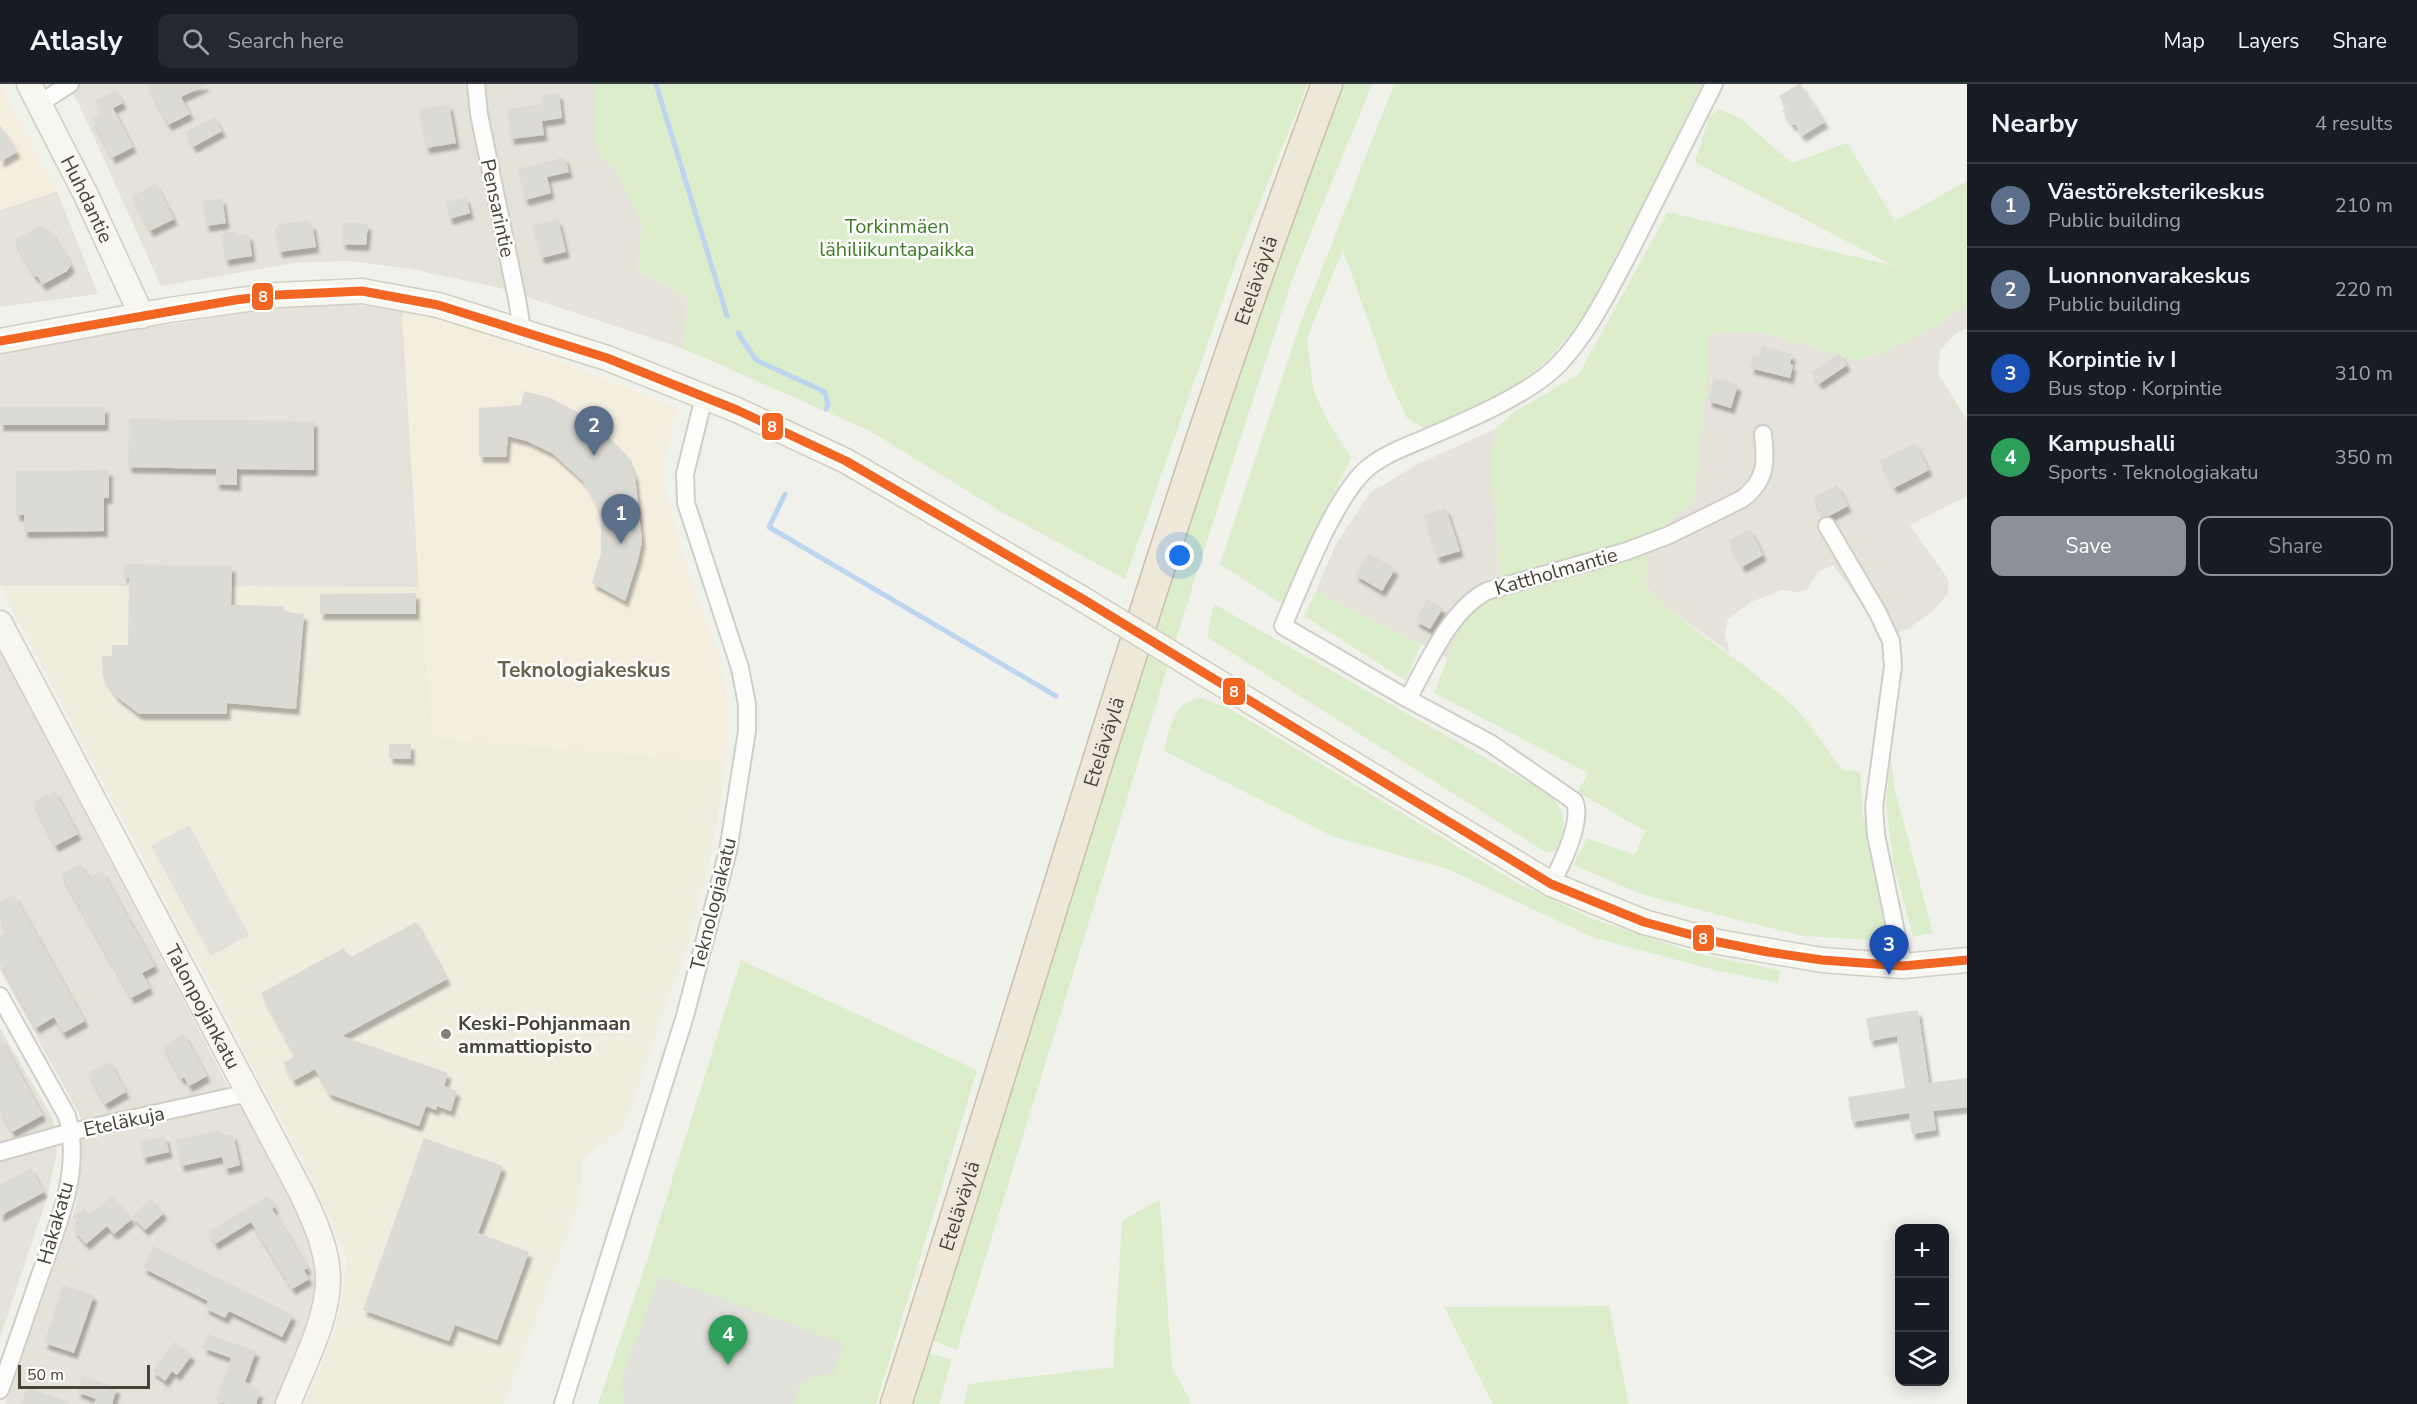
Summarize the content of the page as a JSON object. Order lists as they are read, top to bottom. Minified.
{"streets":{"highway":["Eteläväylä"],"street":["Huhdantie","Pensarintie","Kattholmantie","Teknologiakatu","Talonpojankatu","Eteläkuja","Hakakatu"]},"crossings":[["Talonpojankatu","Eteläkuja"],["Eteläkuja","Hakakatu"]],"districts":["Teknologiakeskus"],"parks":["Torkinmäen lähiliikuntapaikka"],"places":["Keski-Pohjanmaan ammattiopisto"],"lines":["transit line 8"],"scale_bar":"50 m","page":{"header":"Atlasly","search":"Search here","nav":["Map","Layers","Share"],"heading":["Nearby","4 results"],"list":[{"mark":"1","name":"Väestöreksterikeskus","note":"Public building","value":"210 m"},{"mark":"2","name":"Luonnonvarakeskus","note":"Public building","value":"220 m"},{"mark":"3","name":"Korpintie iv I","note":"Bus stop · Korpintie","value":"310 m"},{"mark":"4","name":"Kampushalli","note":"Sports · Teknologiakatu","value":"350 m"}],"pins":["2","1","3","4"],"buttons":["Save","Share"],"map_buttons":["+","−"],"scale":"50 m"}}
